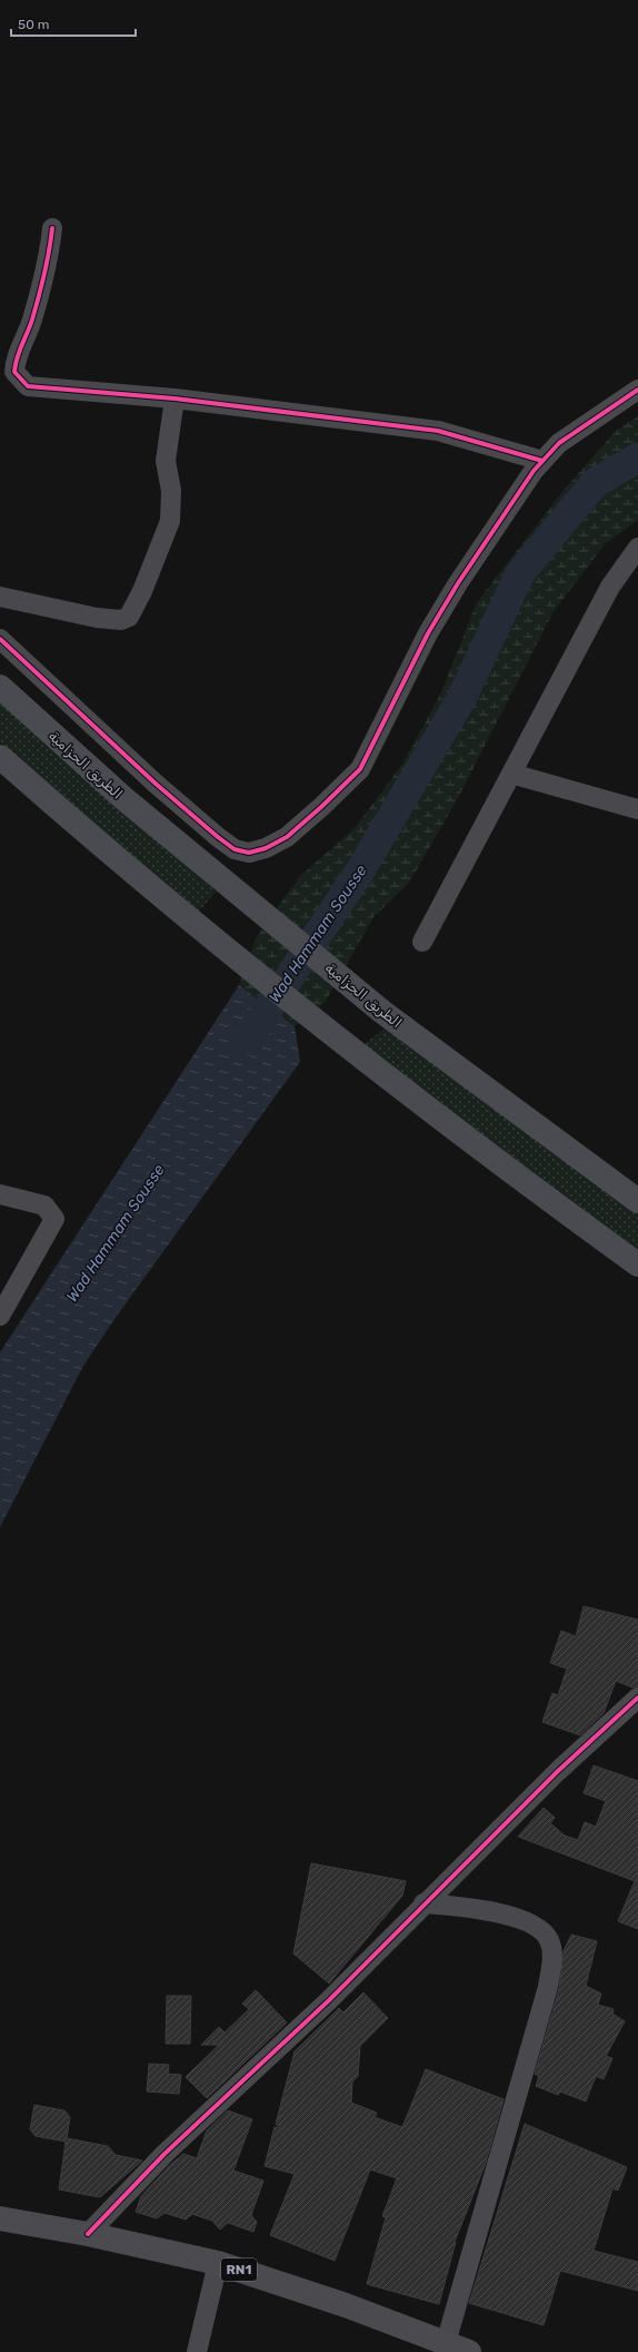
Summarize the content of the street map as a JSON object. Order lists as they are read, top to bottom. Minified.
{"streets":{"highway":["الطريق الحزامية"],"main road":["RN1"]},"water":["Wad Hammam Sousse"],"scale_bar":"50 m"}
